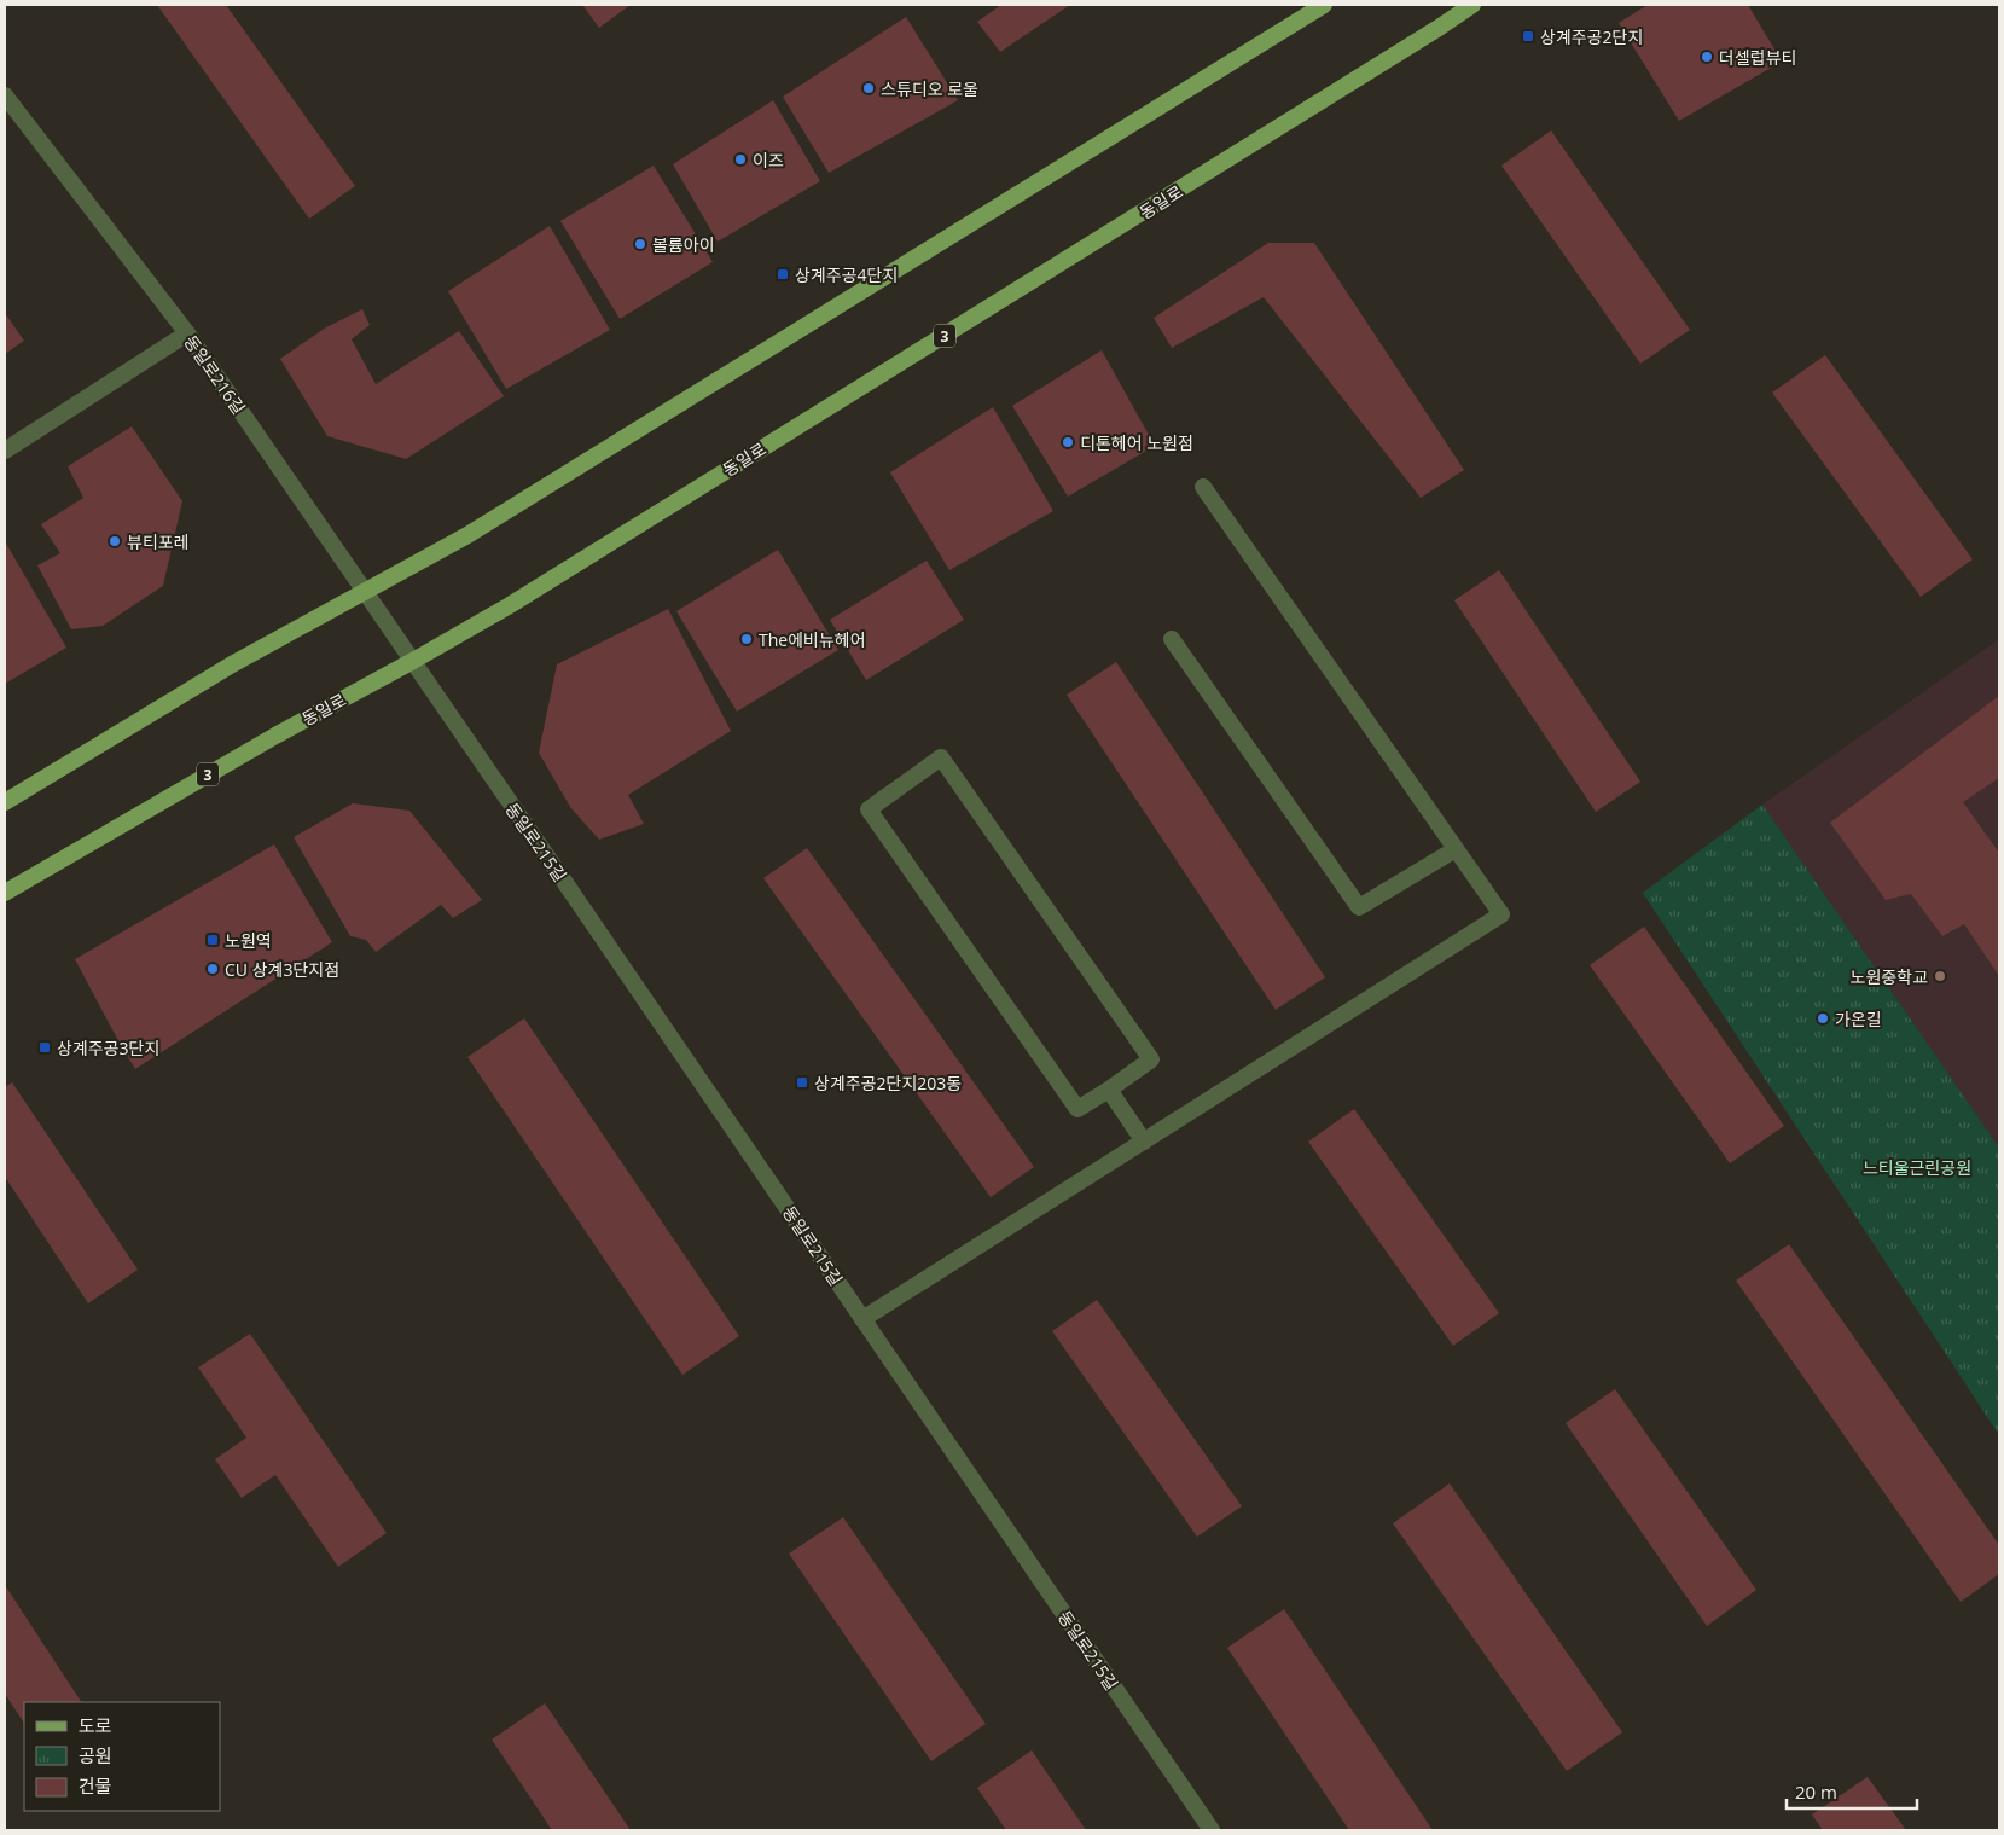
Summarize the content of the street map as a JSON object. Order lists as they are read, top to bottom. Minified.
{"streets":{"main road":["동일로","3"],"street":["동일로216길","동일로215길"]},"crossings":[["동일로","동일로216길"],["동일로","동일로215길"],["동일로216길","동일로215길"]],"parks":["느티울근린공원"],"places":{"transit":["상계주공2단지","상계주공4단지","노원역","상계주공3단지","상계주공2단지203동"],"other":["더셀럽뷰티","스튜디오 로울","이즈","볼륨아이","디톤헤어 노원점","뷰티포레","The에비뉴헤어","CU 상계3단지점","노원중학교","가온길"]},"legend":["도로","공원","건물"],"scale_bar":"20 m"}
